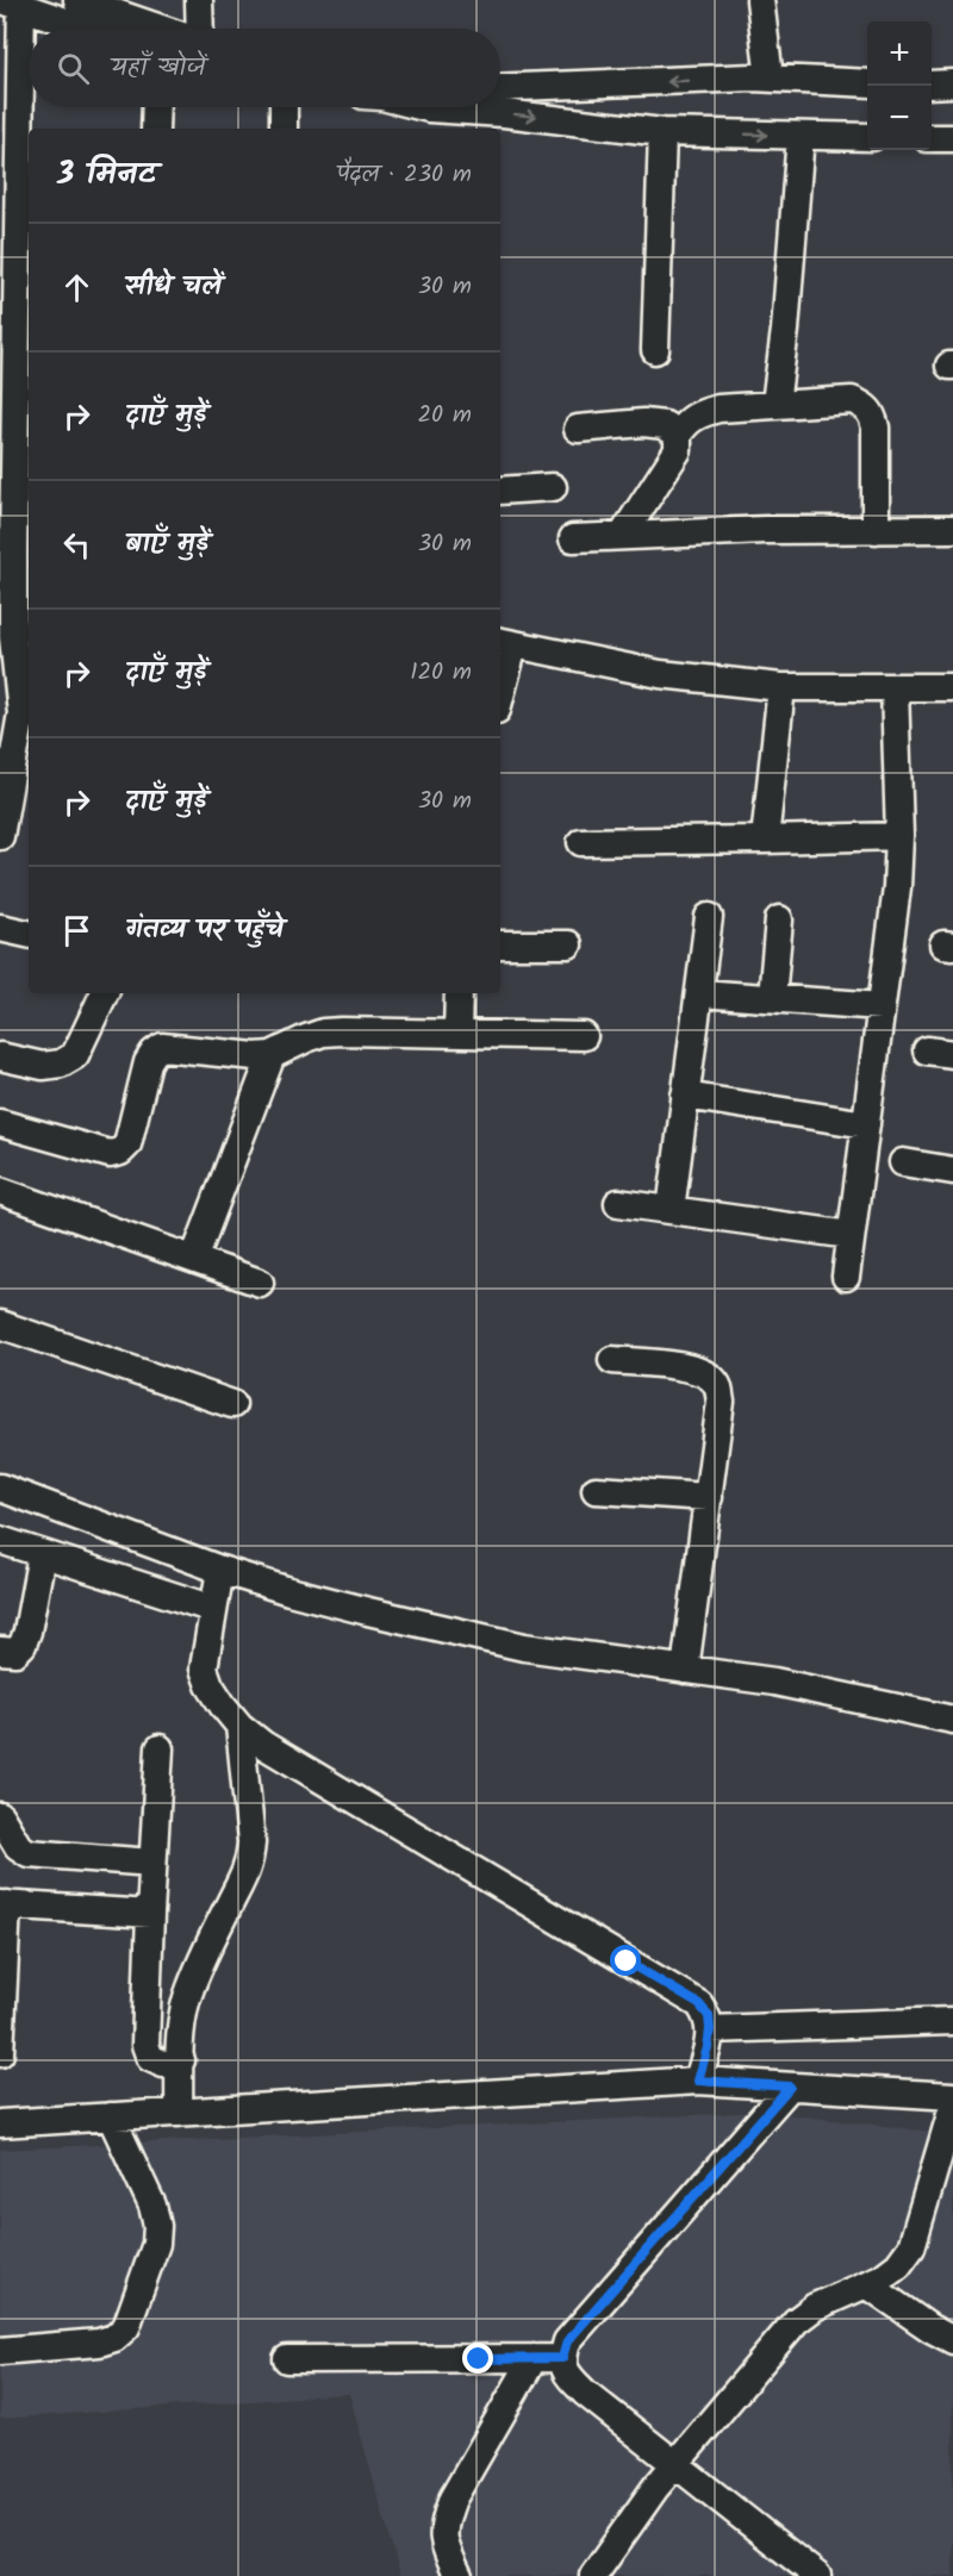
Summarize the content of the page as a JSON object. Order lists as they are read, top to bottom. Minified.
{"page":{"map_buttons":["+","−"],"search":"यहाँ खोजें","heading":["3 मिनट","पैदल · 230 m"],"list":[["सीधे चलें","30 m"],["दाएँ मुड़ें","20 m"],["बाएँ मुड़ें","30 m"],["दाएँ मुड़ें","120 m"],["दाएँ मुड़ें","30 m"],"गंतव्य पर पहुँचे"]}}
